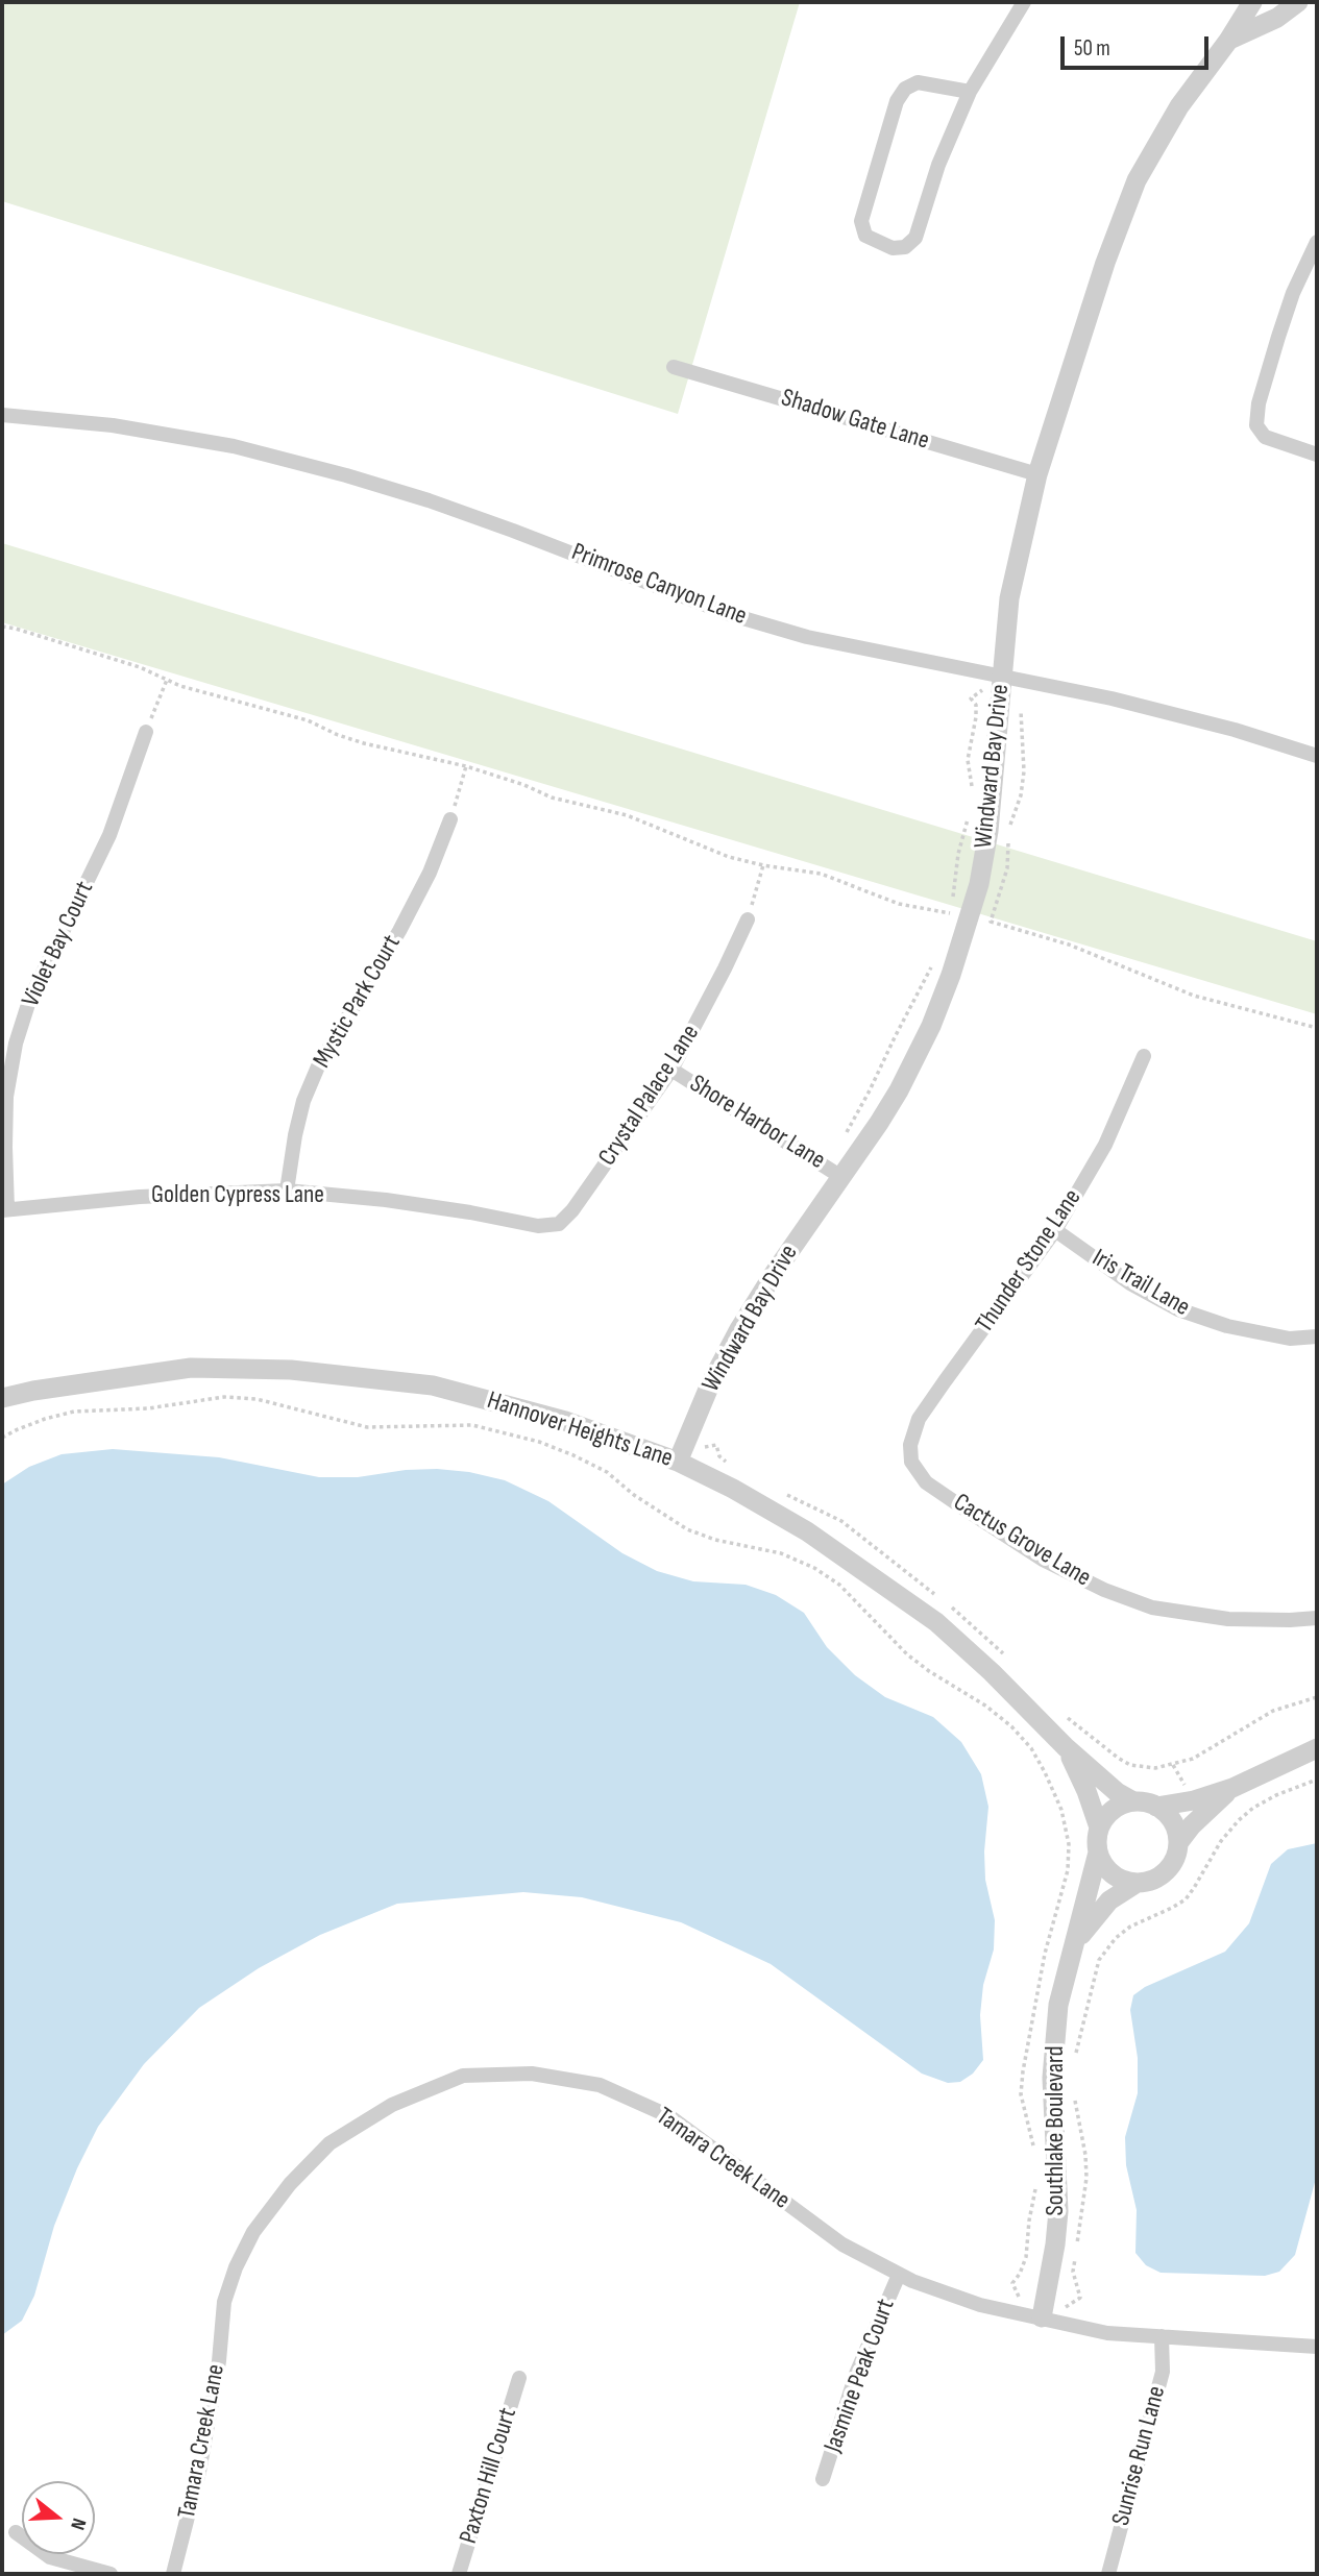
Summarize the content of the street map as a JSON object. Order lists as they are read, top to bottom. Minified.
{"streets":{"street":["Shadow Gate Lane","Primrose Canyon Lane","Windward Bay Drive","Violet Bay Court","Mystic Park Court","Crystal Palace Lane","Shore Harbor Lane","Golden Cypress Lane","Thunder Stone Lane","Iris Trail Lane","Hannover Heights Lane","Cactus Grove Lane","Southlake Boulevard","Tamara Creek Lane","Jasmine Peak Court","Sunrise Run Lane","Paxton Hill Court"]},"crossings":[["Shadow Gate Lane","Windward Bay Drive"],["Primrose Canyon Lane","Windward Bay Drive"],["Windward Bay Drive","Shore Harbor Lane"],["Windward Bay Drive","Hannover Heights Lane"],["Violet Bay Court","Golden Cypress Lane"],["Mystic Park Court","Golden Cypress Lane"],["Crystal Palace Lane","Shore Harbor Lane"],["Crystal Palace Lane","Golden Cypress Lane"],["Thunder Stone Lane","Iris Trail Lane"],["Thunder Stone Lane","Cactus Grove Lane"],["Hannover Heights Lane","Southlake Boulevard"],["Southlake Boulevard","Tamara Creek Lane"],["Tamara Creek Lane","Jasmine Peak Court"],["Tamara Creek Lane","Sunrise Run Lane"]],"scale_bar":"50 m","north":"right"}
